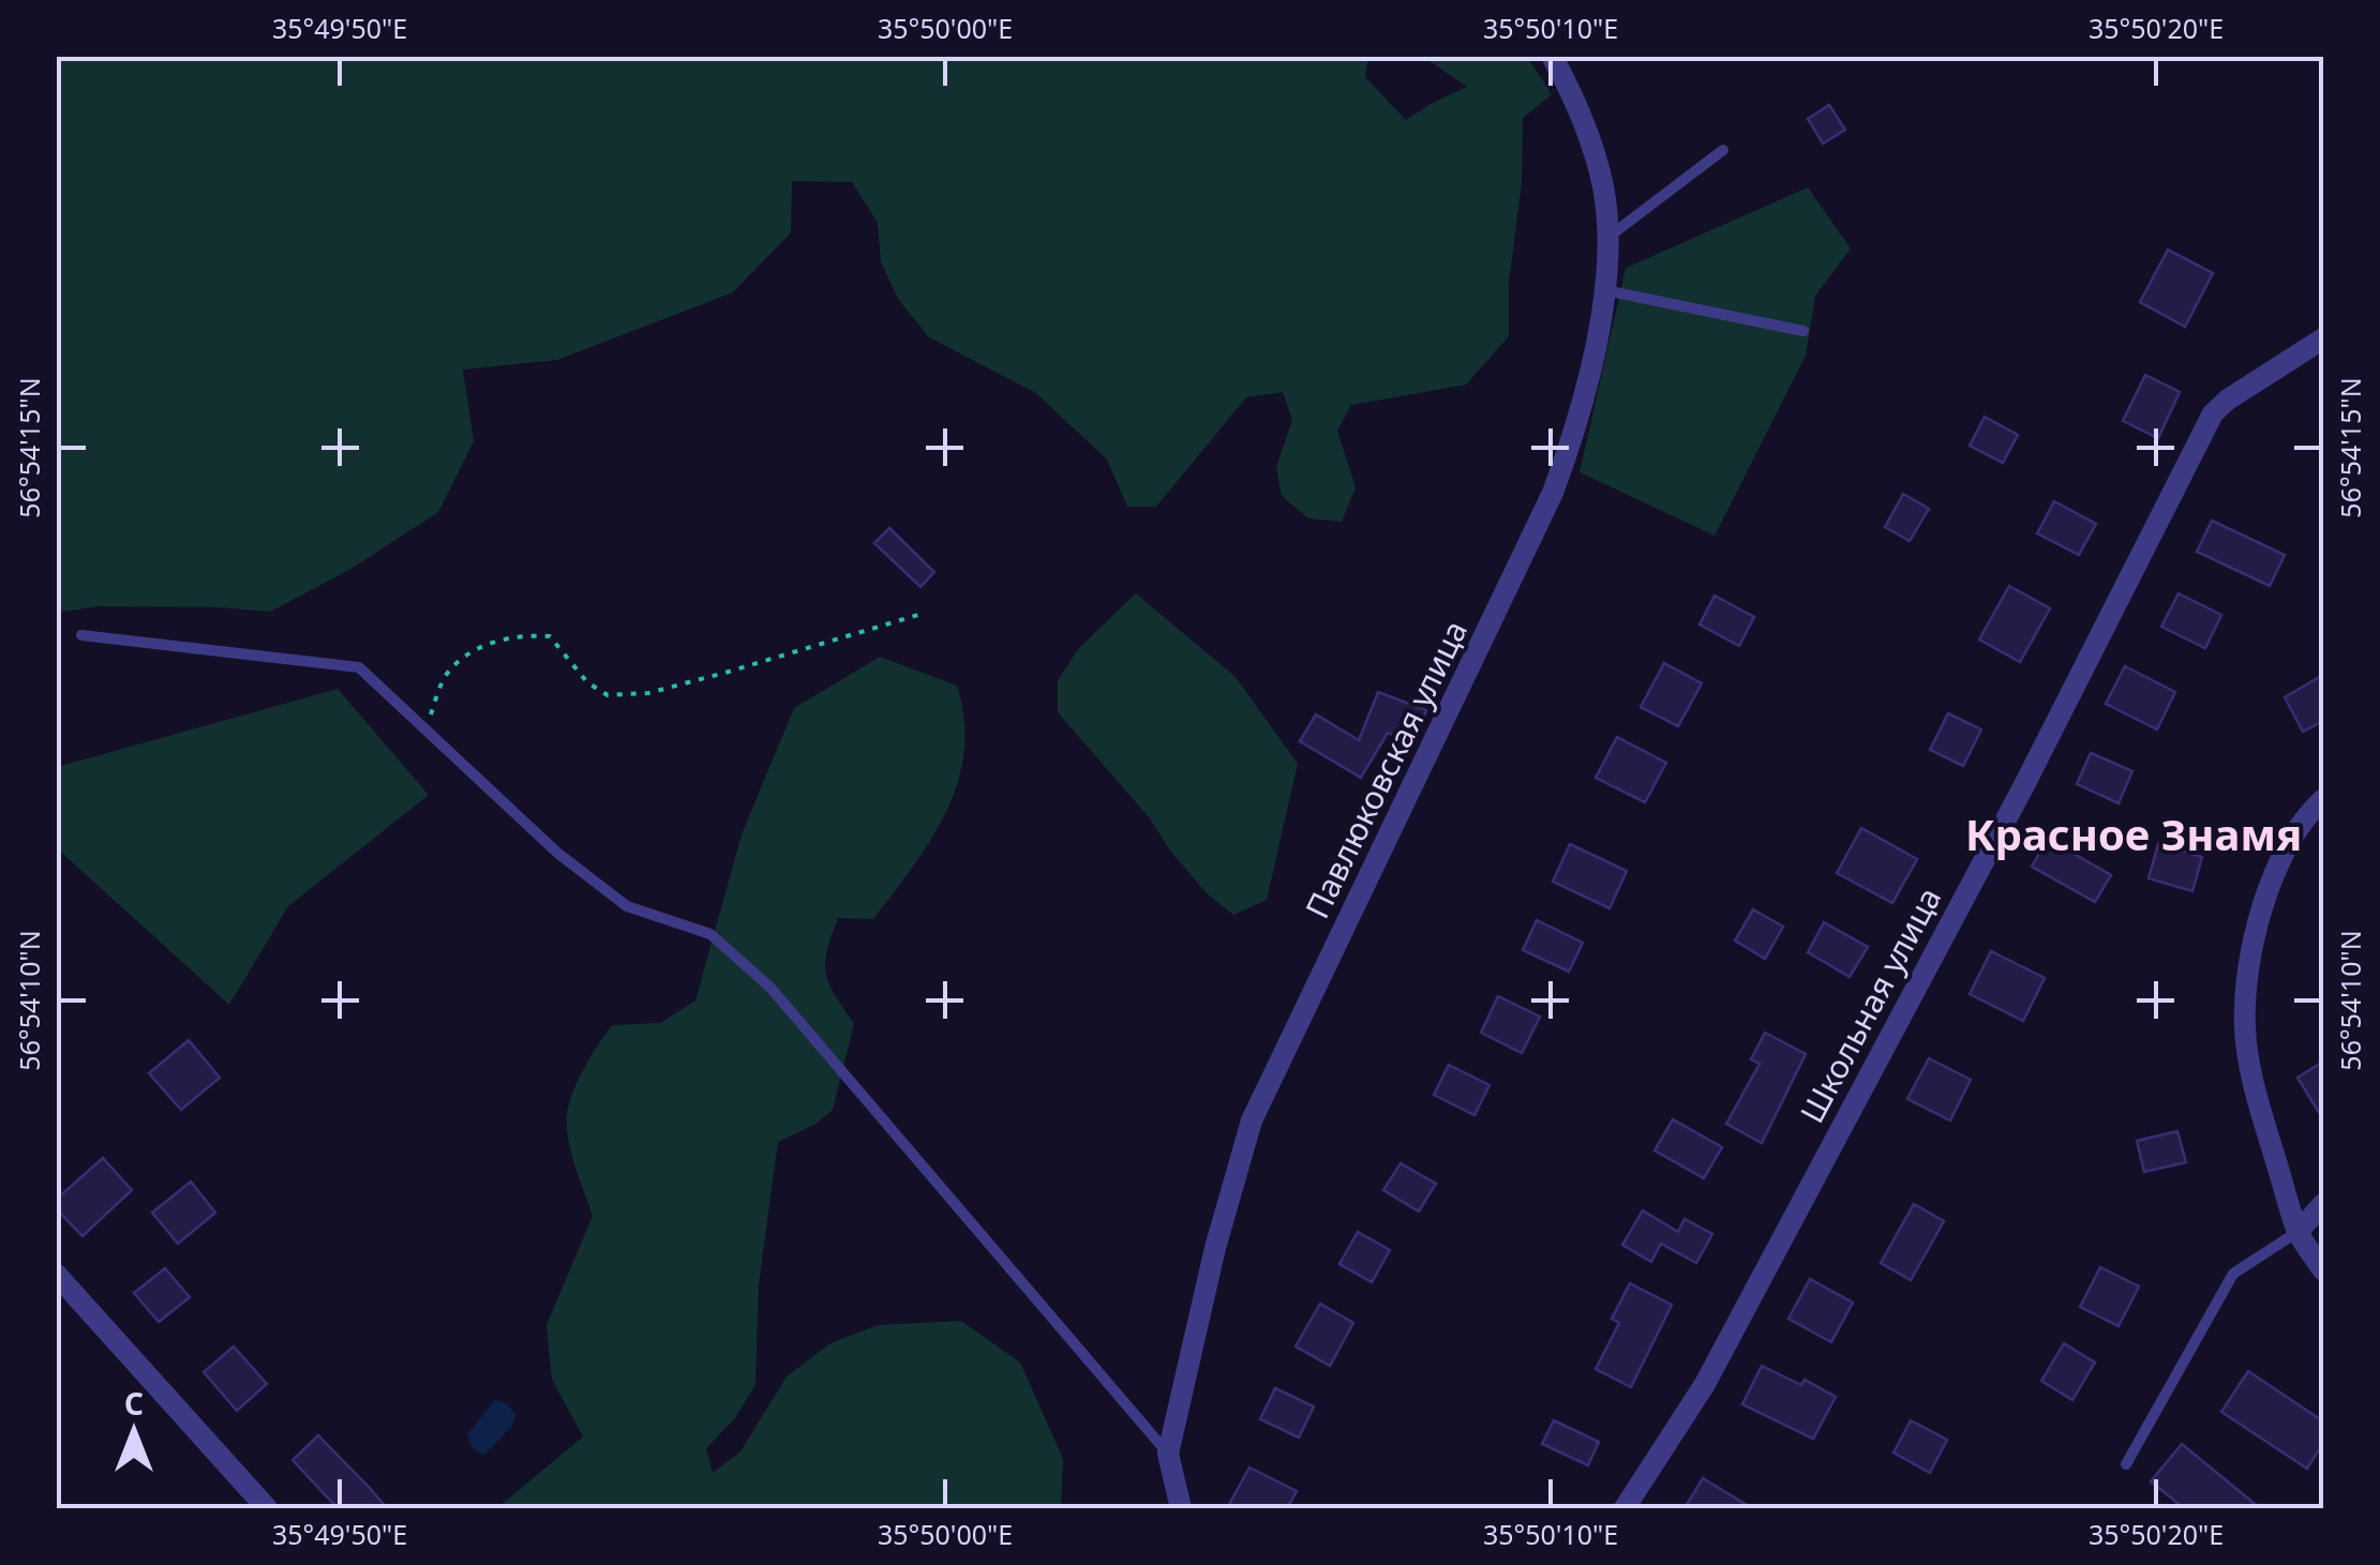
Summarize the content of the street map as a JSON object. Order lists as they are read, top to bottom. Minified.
{"streets":{"street":["Павлюковская улица","Школьная улица"]},"districts":["Красное Знамя"],"north":"top","coordinates":["35°49'50\"E","35°50'00\"E","35°50'10\"E","35°50'20\"E","56°54'15\"N","56°54'10\"N"]}
